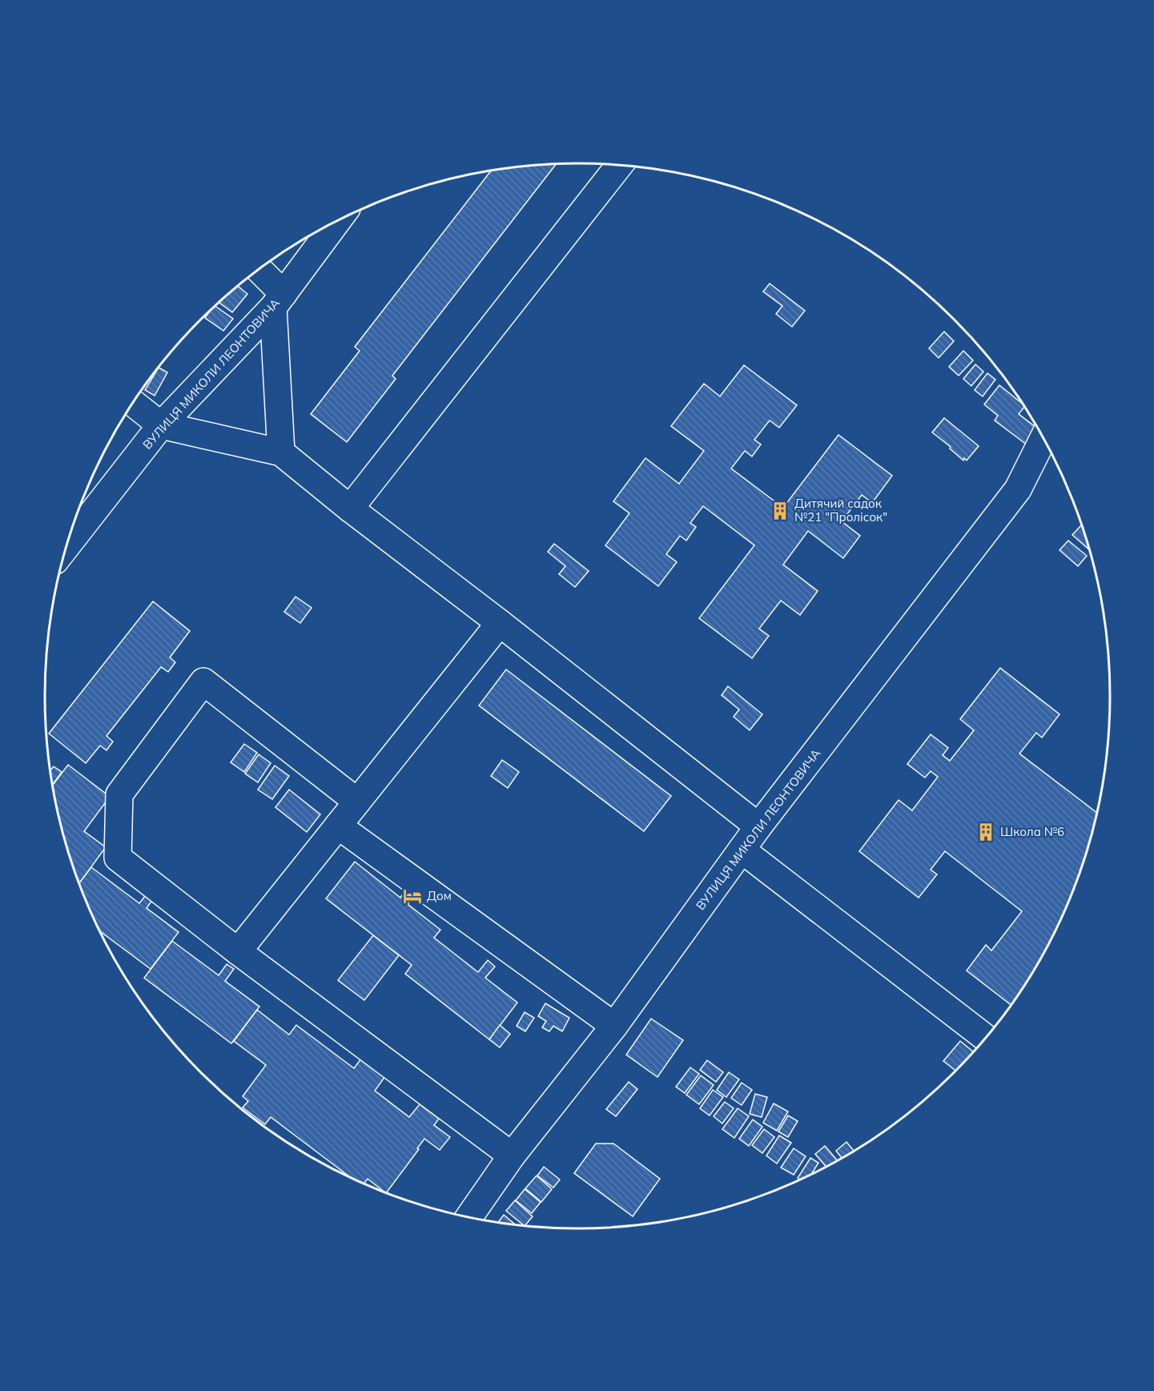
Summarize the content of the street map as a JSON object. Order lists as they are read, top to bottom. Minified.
{"streets":{"street":["ВУЛИЦЯ МИКОЛИ ЛЕОНТОВИЧА"]},"places":{"building":["Дитячий садок №21 \"Пролісок\"","Школа №6"],"hotel":["Дом"]}}
